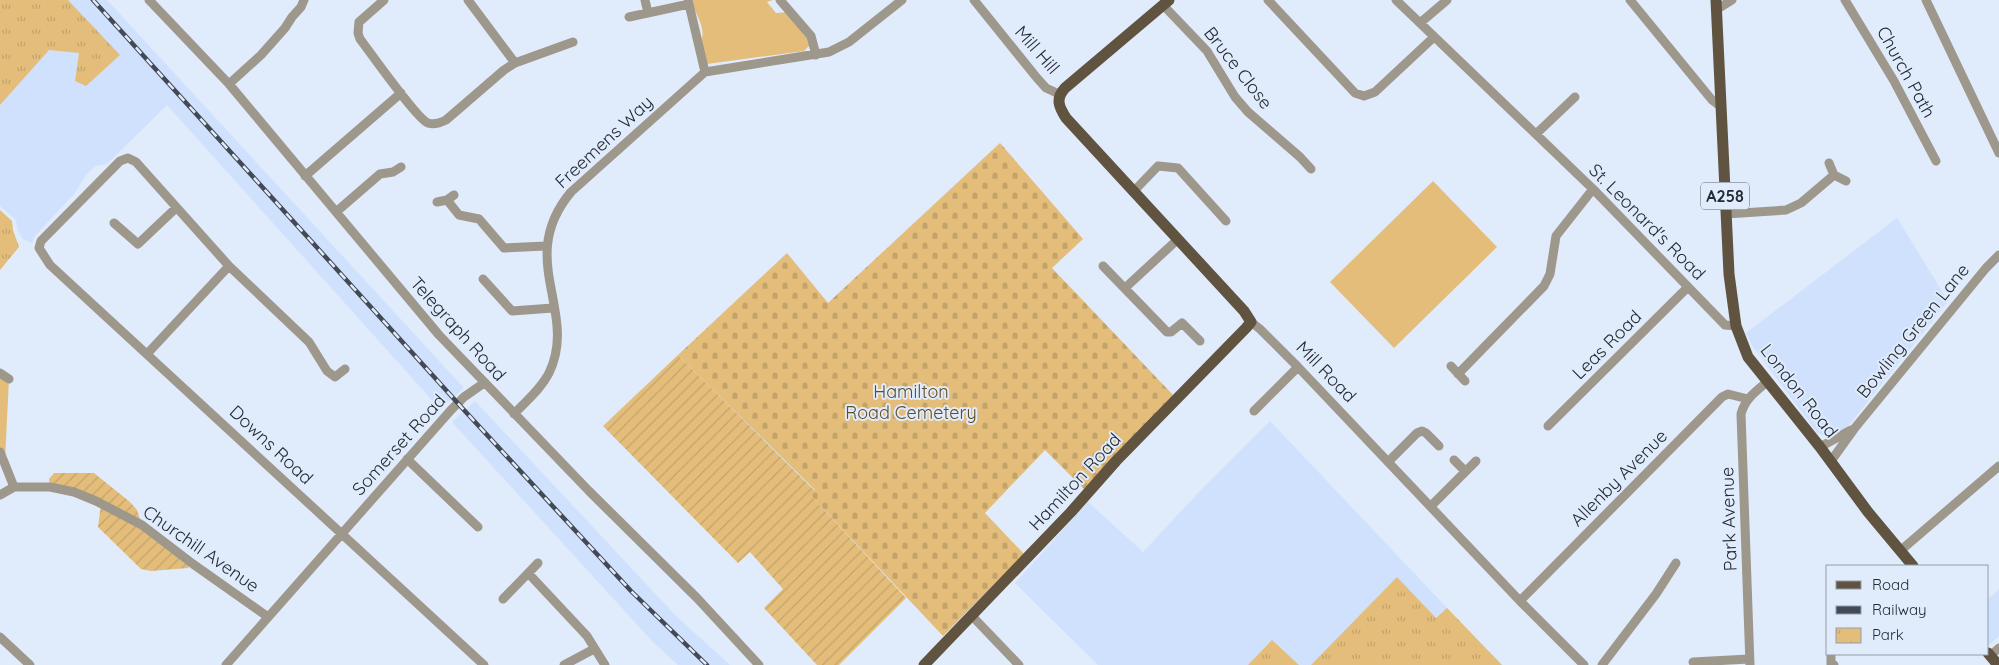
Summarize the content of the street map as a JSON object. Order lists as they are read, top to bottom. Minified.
{"streets":{"main road":["A258","Mill Road","London Road","Hamilton Road"],"street":["Mill Hill","Bruce Close","Church Path","Freemens Way","St. Leonard's Road","Telegraph Road","Bowling Green Lane","Leas Road","Downs Road","Somerset Road","Allenby Avenue","Park Avenue","Churchill Avenue"]},"crossings":[["Mill Hill","Mill Road"],["Freemens Way","Telegraph Road"],["St. Leonard's Road","Leas Road"],["St. Leonard's Road","London Road"],["Telegraph Road","Somerset Road"],["Bowling Green Lane","London Road"],["Mill Road","Allenby Avenue"],["Mill Road","Hamilton Road"],["Downs Road","Somerset Road"],["Somerset Road","Churchill Avenue"],["Allenby Avenue","Park Avenue"]],"parks":["Hamilton Road Cemetery"],"legend":["Road","Railway","Park"]}
